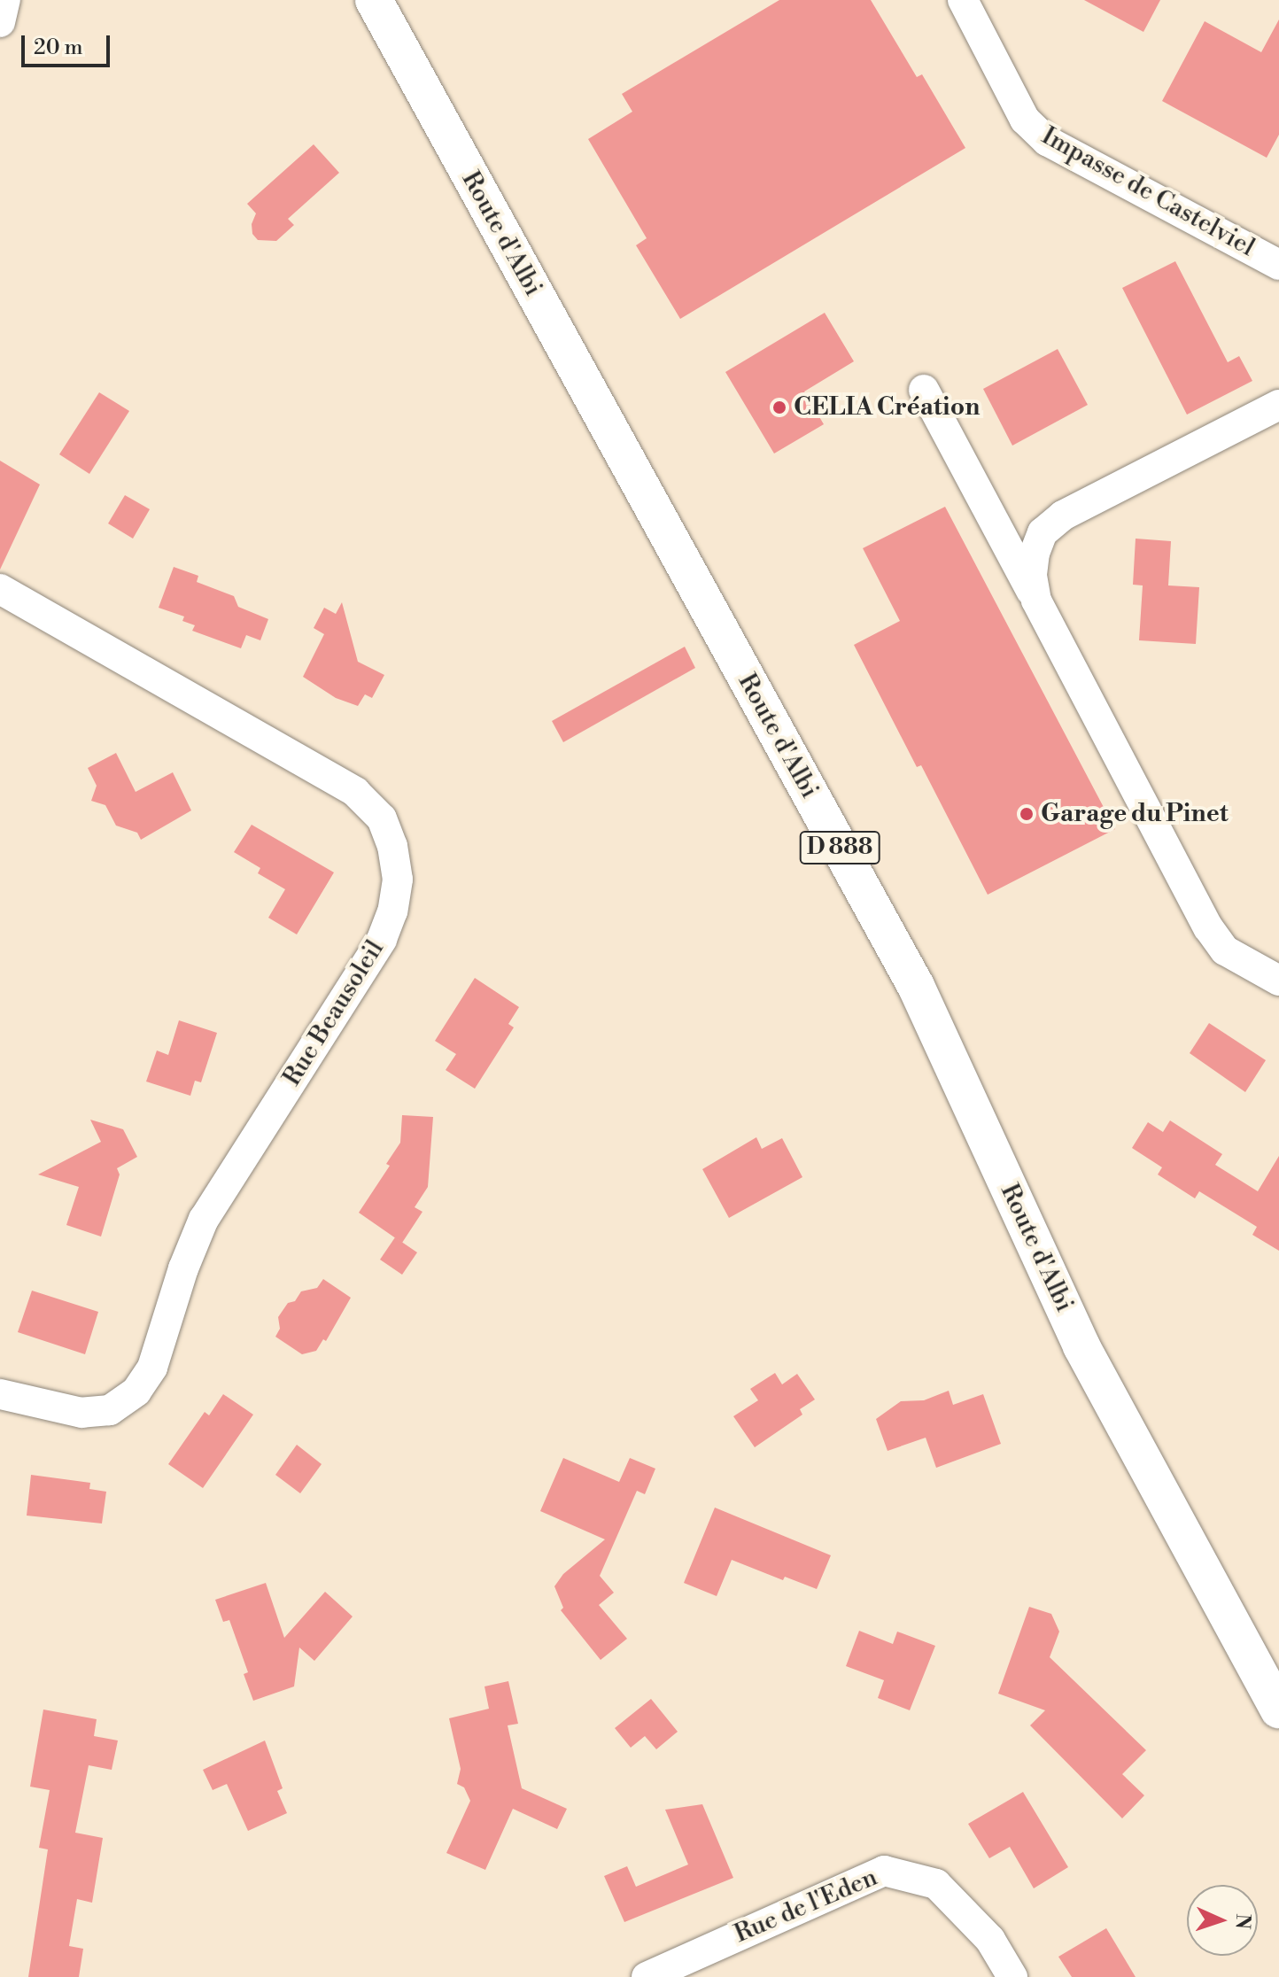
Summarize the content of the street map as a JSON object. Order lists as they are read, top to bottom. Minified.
{"streets":{"main road":["Route d'Albi","D 888"],"street":["Impasse de Castelviel","Rue Beausoleil","Rue de l'Eden"]},"places":["CELIA Création","Garage du Pinet"],"scale_bar":"20 m","north":"right"}
